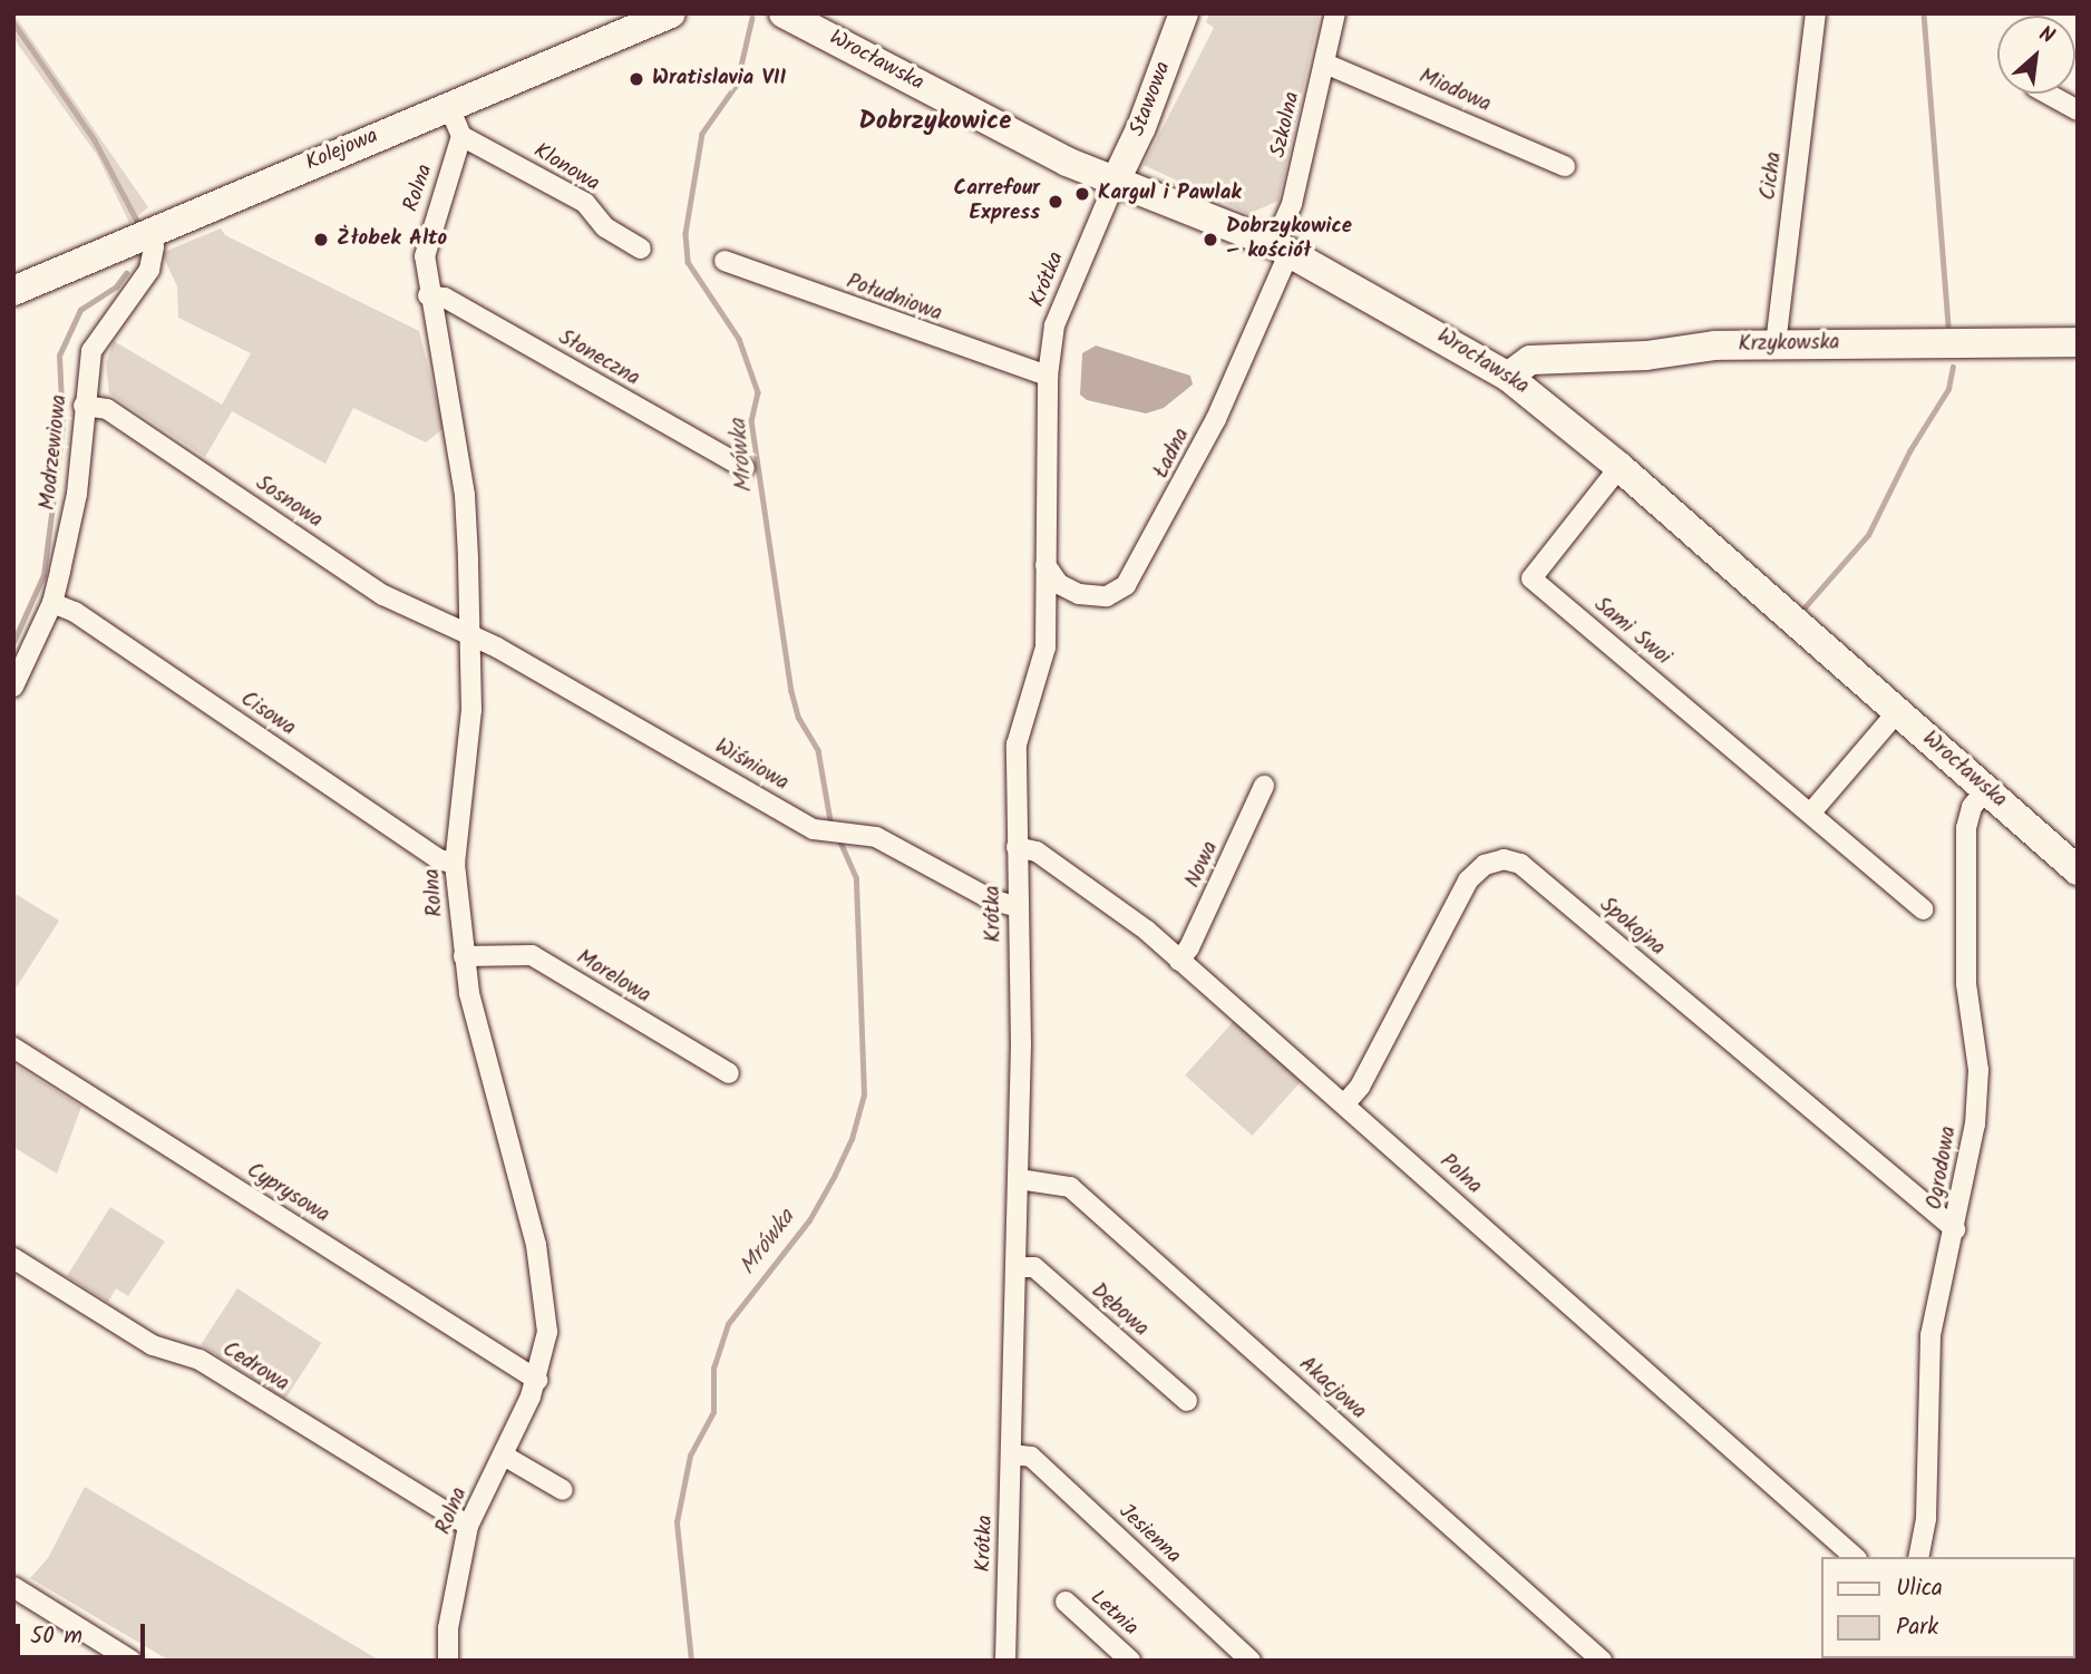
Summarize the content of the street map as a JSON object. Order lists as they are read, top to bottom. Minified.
{"streets":{"street":["Wrocławska","Miodowa","Stawowa","Szkolna","Kolejowa","Klonowa","Cicha","Rolna","Krótka","Południowa","Krzykowska","Słoneczna","Modrzewiowa","Ładna","Sosnowa","Sami Swoi","Cisowa","Wiśniowa","Nowa","Spokojna","Morelowa","Ogrodowa","Polna","Cyprysowa","Dębowa","Cedrowa","Akacjowa","Jesienna","Letnia"]},"crossings":[["Wrocławska","Stawowa"],["Wrocławska","Szkolna"],["Wrocławska","Krótka"],["Wrocławska","Krzykowska"],["Wrocławska","Ładna"],["Wrocławska","Sami Swoi"],["Wrocławska","Ogrodowa"],["Miodowa","Szkolna"],["Stawowa","Krótka"],["Szkolna","Ładna"],["Kolejowa","Modrzewiowa"],["Klonowa","Rolna"],["Cicha","Krzykowska"],["Rolna","Słoneczna"],["Rolna","Sosnowa"],["Rolna","Cisowa"],["Rolna","Wiśniowa"],["Rolna","Morelowa"],["Rolna","Cyprysowa"],["Rolna","Cedrowa"],["Krótka","Południowa"],["Krótka","Ładna"],["Krótka","Wiśniowa"],["Krótka","Polna"],["Krótka","Dębowa"],["Krótka","Akacjowa"],["Krótka","Jesienna"],["Modrzewiowa","Sosnowa"],["Modrzewiowa","Cisowa"],["Sosnowa","Wiśniowa"],["Nowa","Polna"],["Spokojna","Ogrodowa"],["Spokojna","Polna"]],"districts":["Dobrzykowice"],"water":["Mrówka"],"places":["Wratislavia VII","Kargul i Pawlak","Carrefour Express","Żłobek Alto","Dobrzykowice – kościół"],"legend":["Ulica","Park"],"scale_bar":"50 m","north":"top right"}
